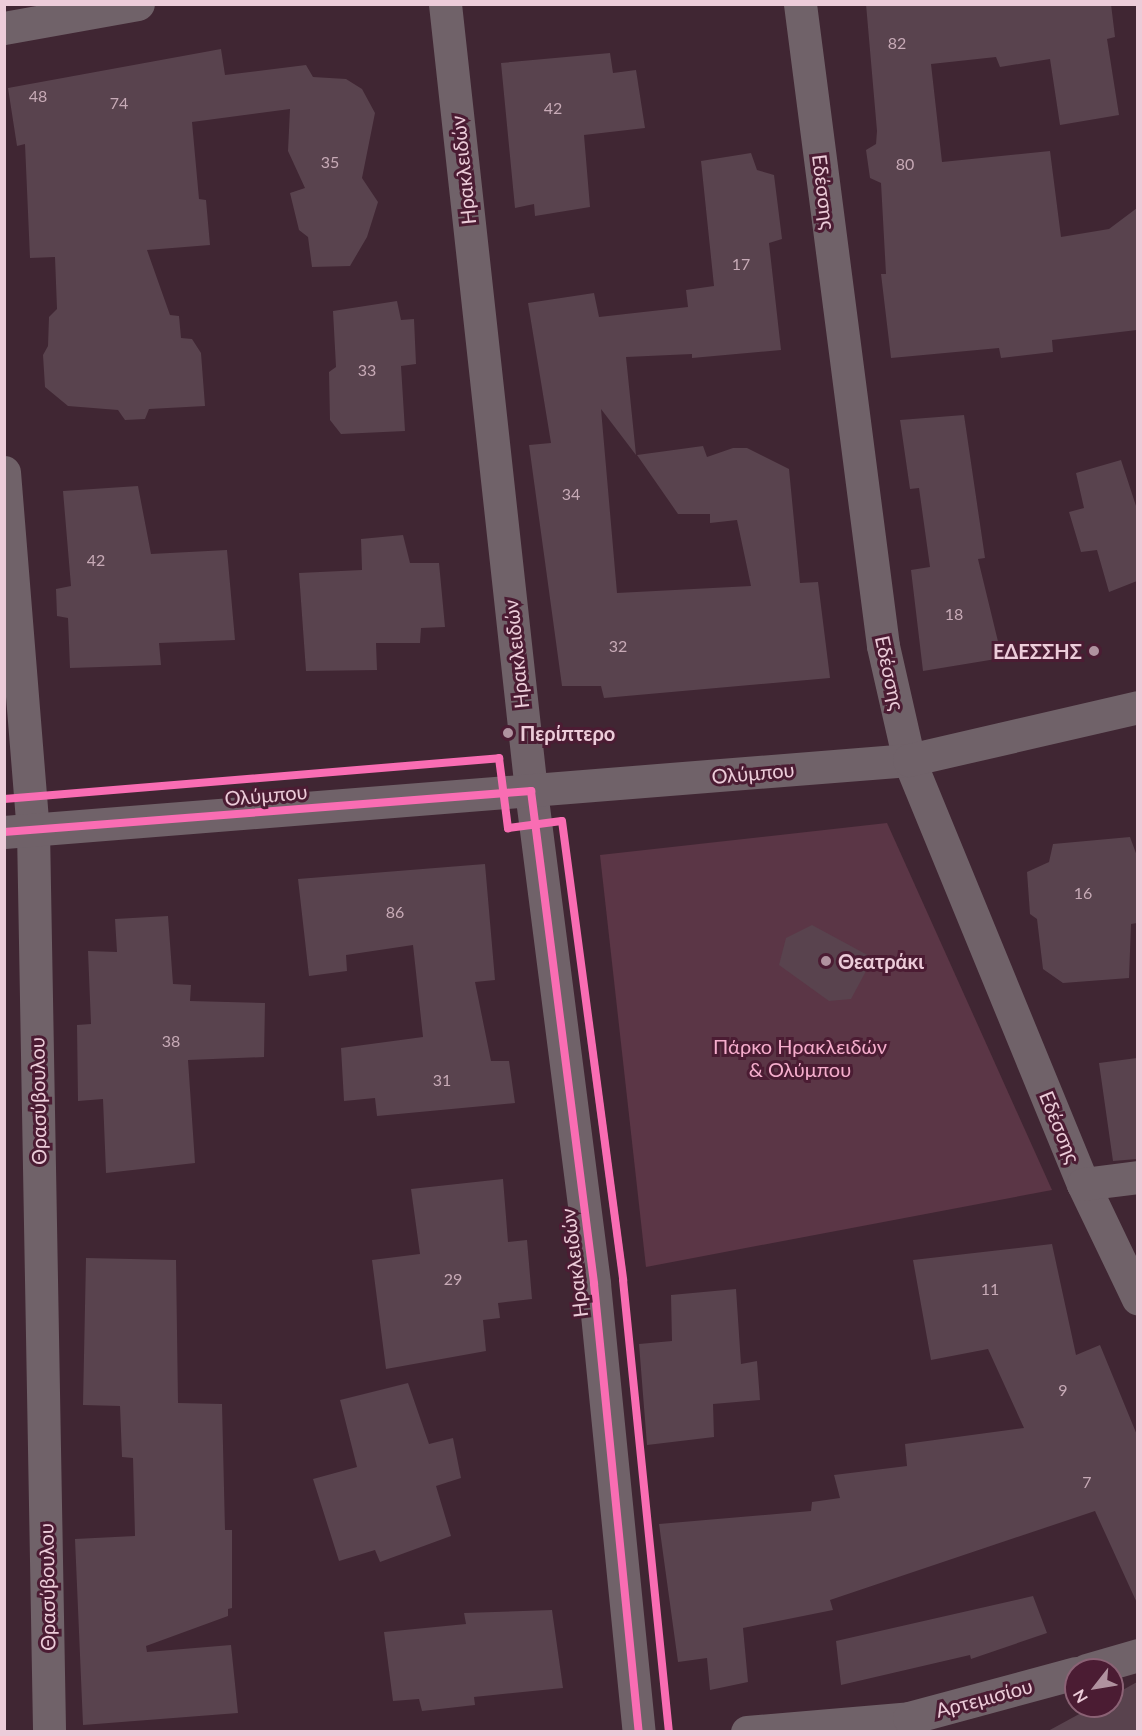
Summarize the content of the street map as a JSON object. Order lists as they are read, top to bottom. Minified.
{"streets":{"street":["Ηρακλειδών","Εδέσσης","Ολύμπου","Θρασύβουλου","Αρτεμισίου"]},"crossings":[["Ηρακλειδών","Ολύμπου"],["Εδέσσης","Ολύμπου"],["Ολύμπου","Θρασύβουλου"]],"parks":["Πάρκο Ηρακλειδών & Ολύμπου"],"places":["ΕΔΕΣΣΗΣ","Περίπτερο","Θεατράκι"],"house_numbers":["82","48","74","42","35","80","17","33","34","42","18","32","16","86","38","31","29","11","9","7"],"north":"bottom left"}
